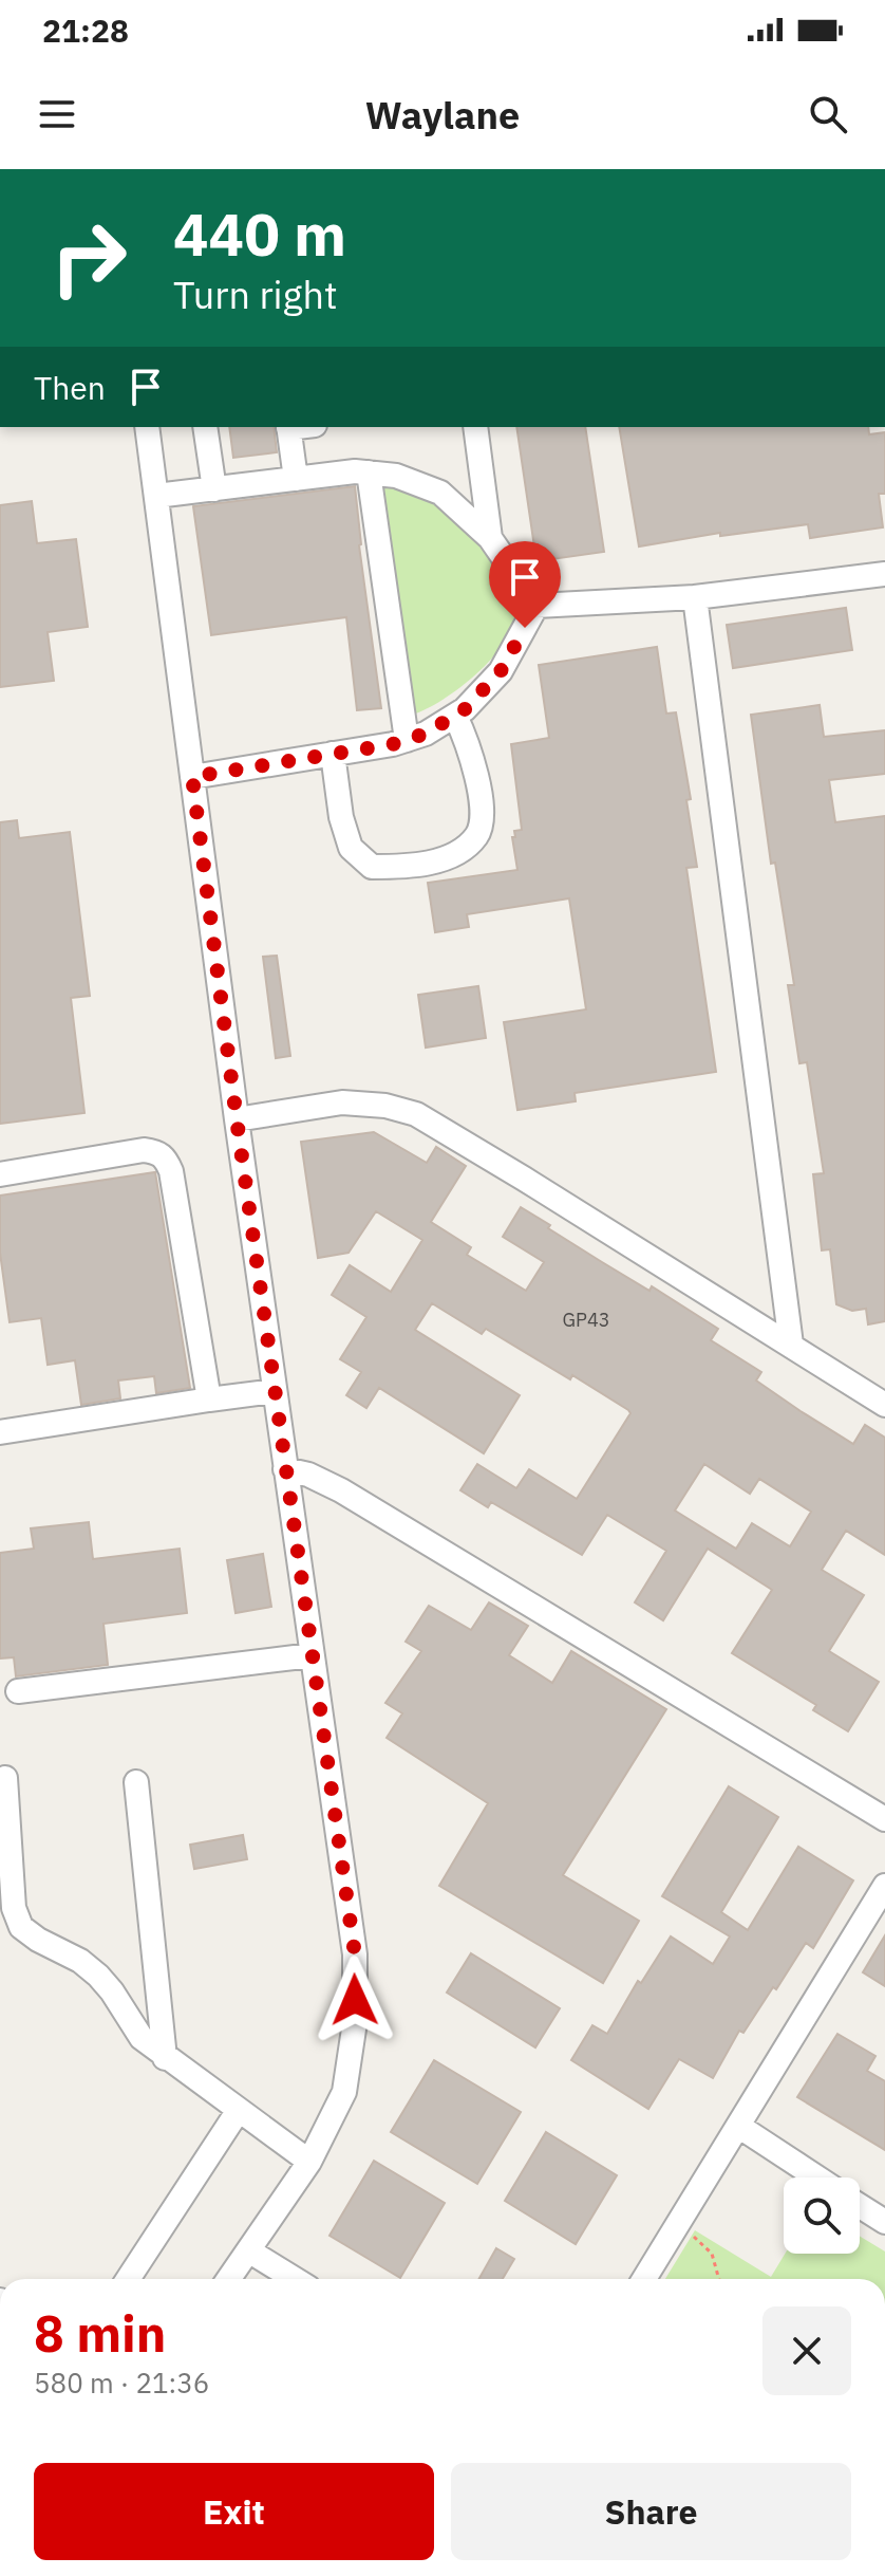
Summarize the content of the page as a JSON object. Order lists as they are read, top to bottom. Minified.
{"house_numbers":["GP43"],"page":{"status":"21:28","header":"Waylane","turn":["440 m","Turn right"],"then":"Then","heading":["8 min","580 m · 21:36"],"buttons":["Exit","Share"]}}
